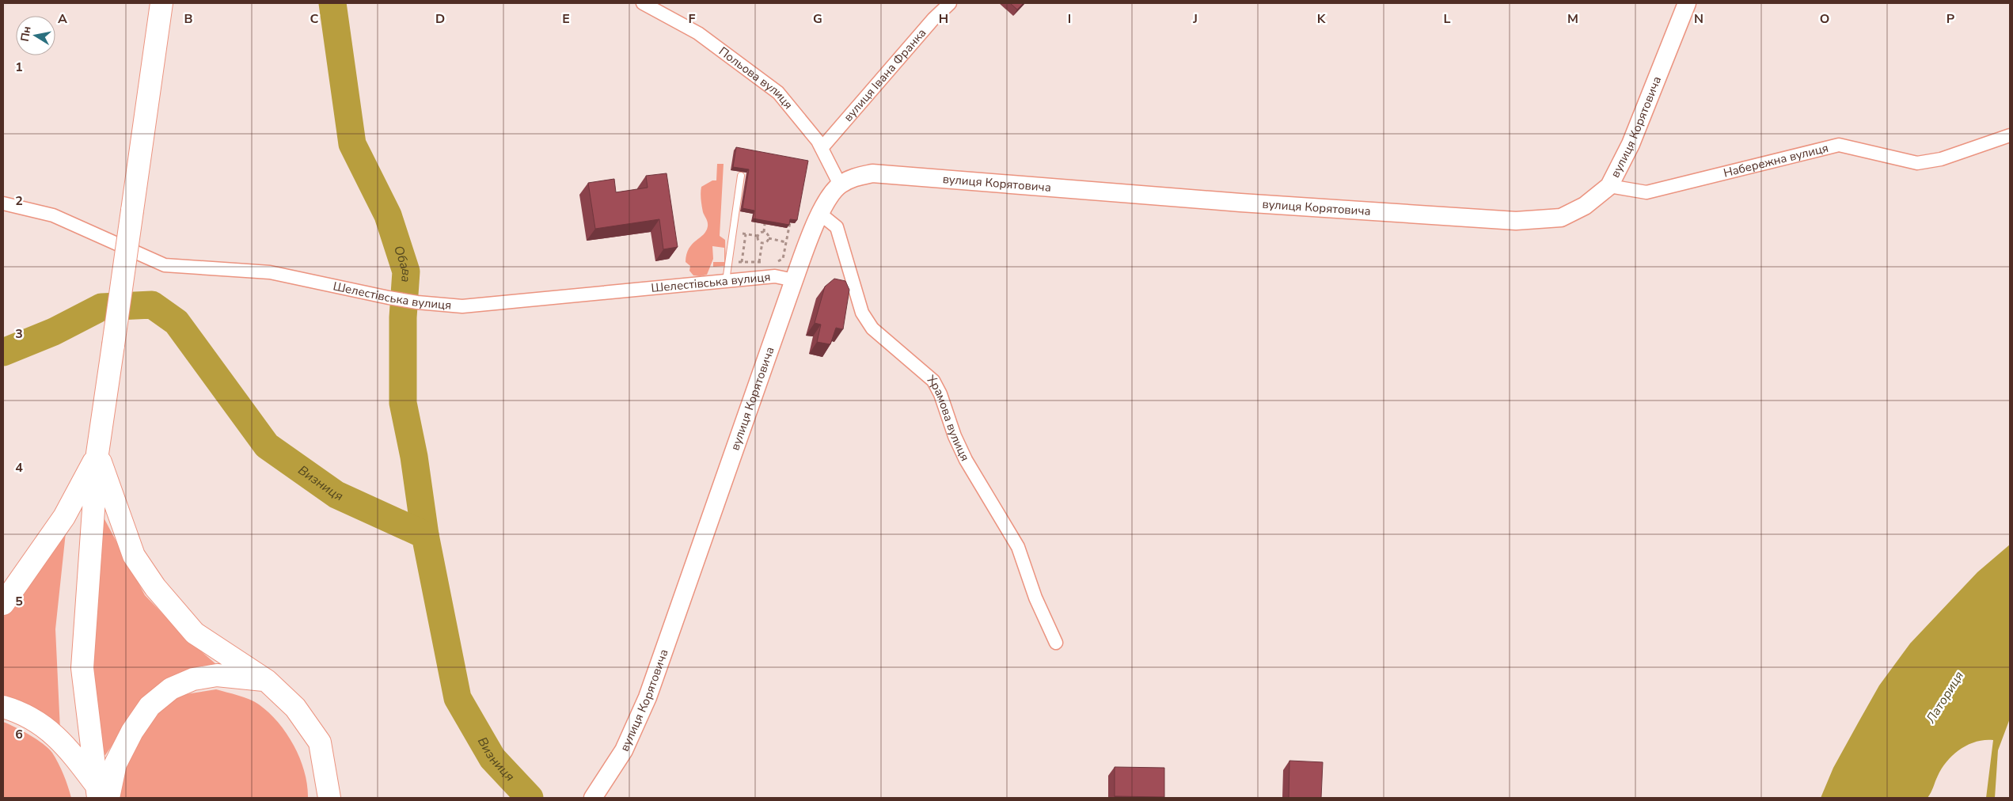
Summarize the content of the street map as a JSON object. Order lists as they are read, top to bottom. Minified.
{"streets":{"main road":["вулиця Корятовича"],"street":["вулиця Івана Франка","Польова вулиця","Набережна вулиця","Шелестівська вулиця","Храмова вулиця"]},"crossings":[["вулиця Івана Франка","Польова вулиця"],["Польова вулиця","вулиця Корятовича"],["вулиця Корятовича","Набережна вулиця"],["вулиця Корятовича","Шелестівська вулиця"],["вулиця Корятовича","Храмова вулиця"]],"water":["Обава","Визниця","Латориця"],"north":"left","grid":{"columns":["A","B","C","D","E","F","G","H","I","J","K","L","M","N","O","P"],"rows":["1","2","3","4","5","6"]}}
